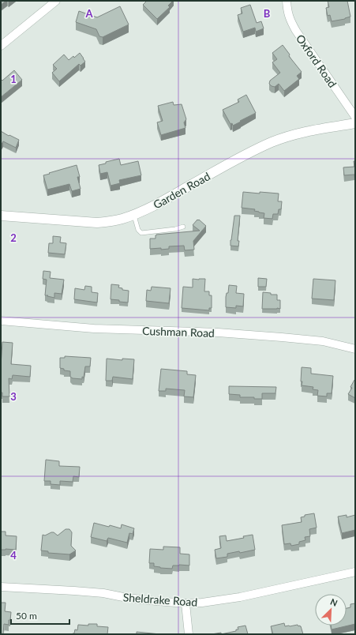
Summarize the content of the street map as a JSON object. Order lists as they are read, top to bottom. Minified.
{"streets":{"street":["Oxford Road","Garden Road","Cushman Road","Sheldrake Road"]},"scale_bar":"50 m","north":"top right","grid":{"columns":["A","B"],"rows":["1","2","3","4"]}}
